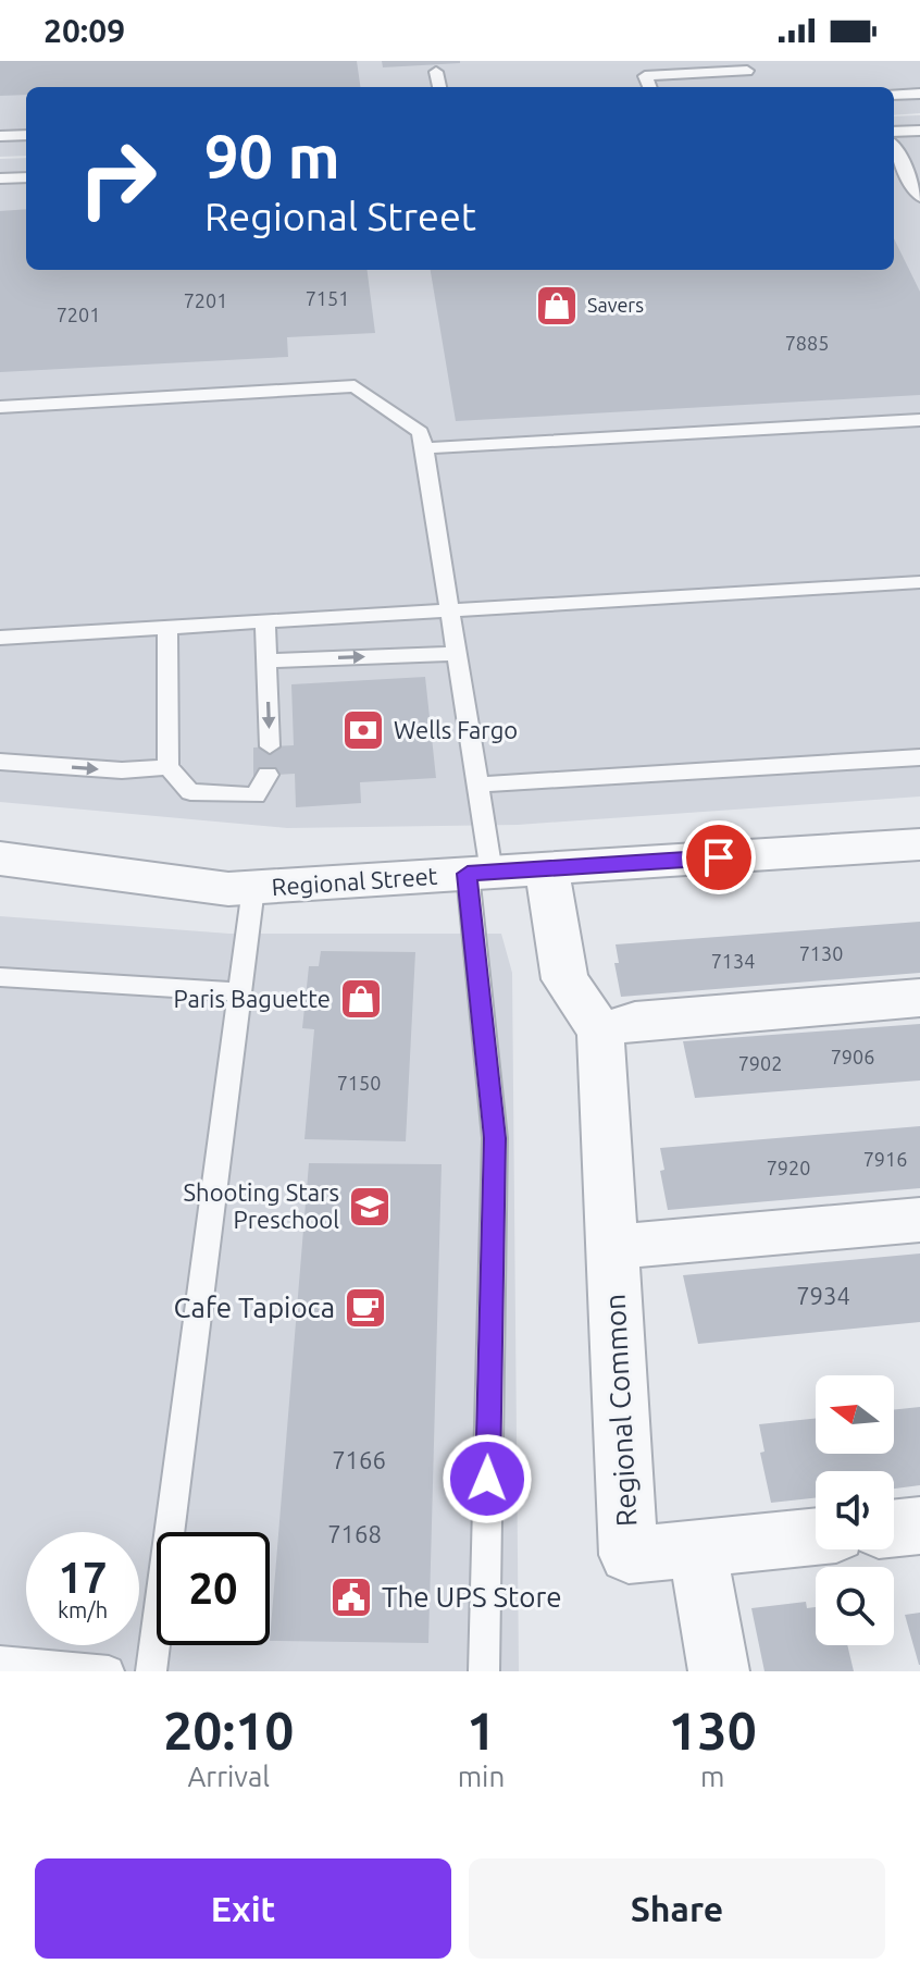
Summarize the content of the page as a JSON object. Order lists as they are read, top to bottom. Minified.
{"streets":{"street":["Regional Street","Regional Common"]},"places":{"shop":["Savers","Paris Baguette"],"bank":["Wells Fargo"],"school or university":["Shooting Stars Preschool"],"cafe":["Cafe Tapioca"],"public building":["The UPS Store"]},"house_numbers":["7151","7201","7201","7885","7130","7134","7906","7902","7150","7916","7920","7934","7166","7168"],"north":"left","page":{"status":"20:09","turn":["90 m","Regional Street"],"speed":"17 km/h","limit":"20","eta":["20:10","Arrival","1","min","130","m"],"buttons":["Exit","Share"]}}
